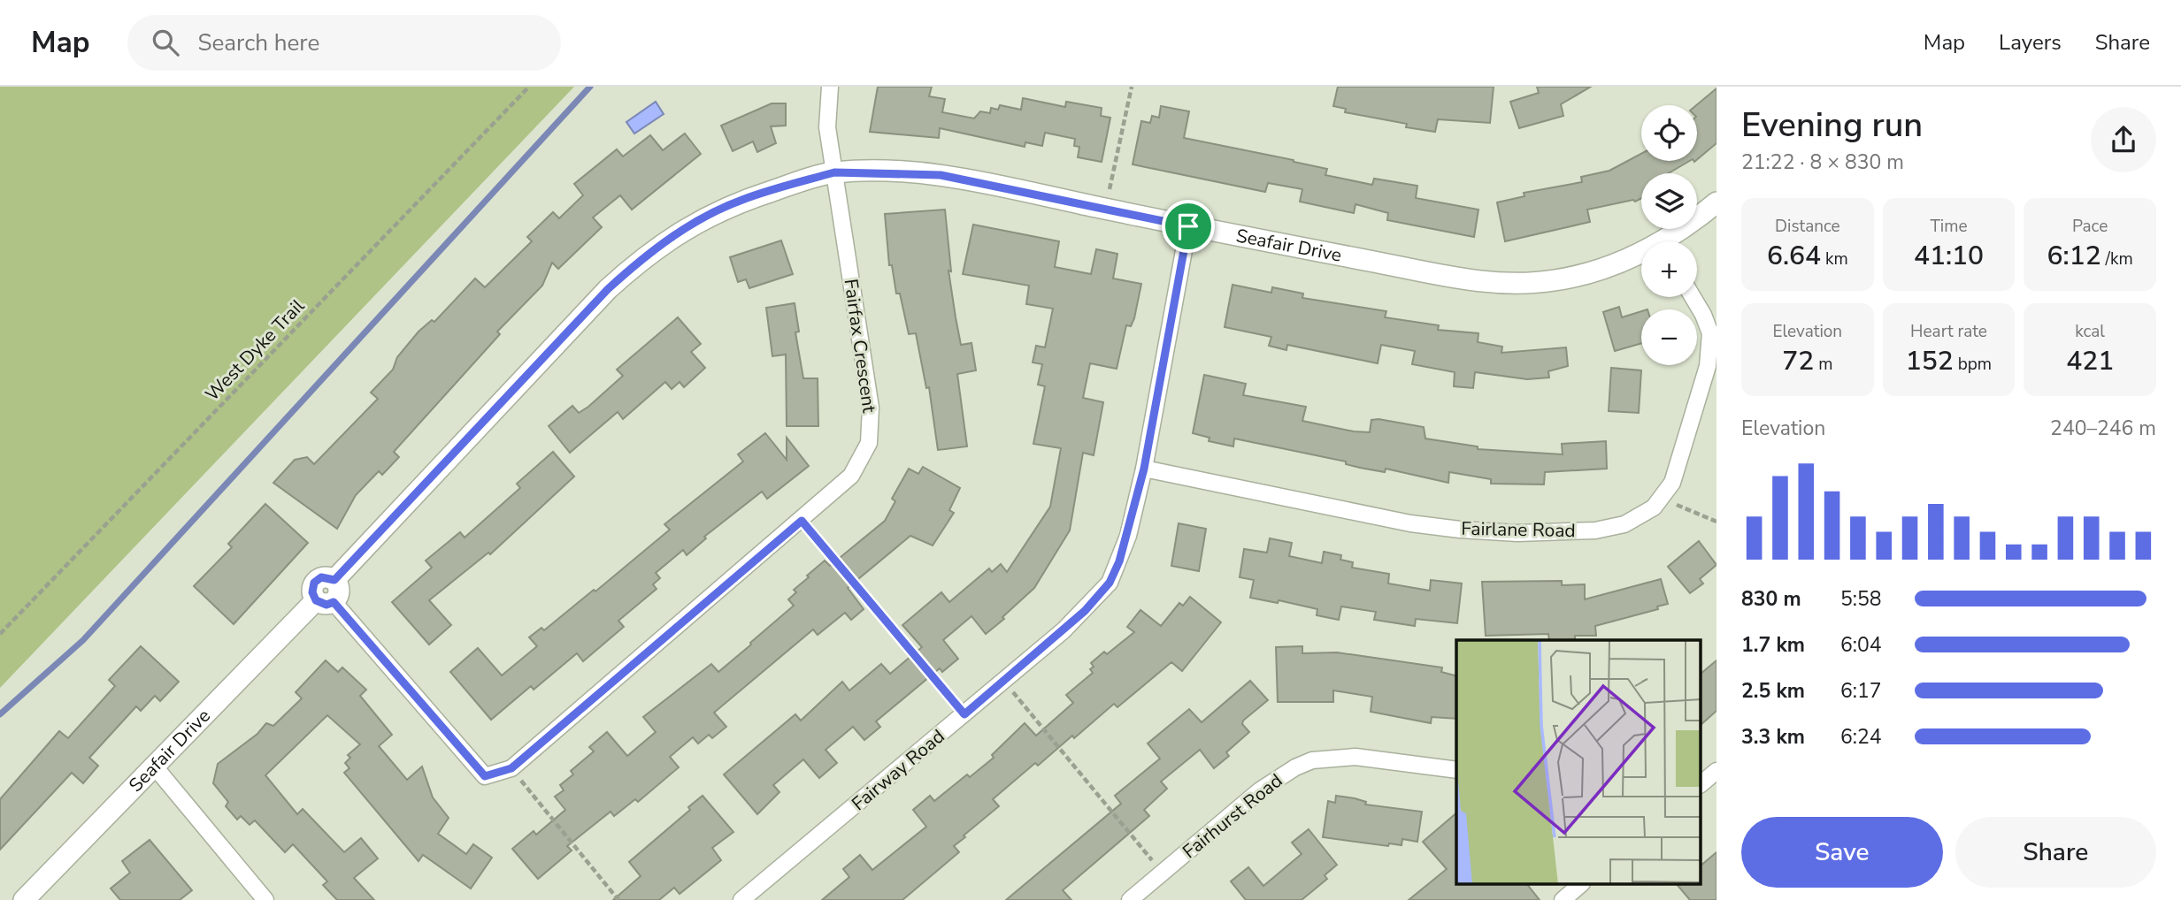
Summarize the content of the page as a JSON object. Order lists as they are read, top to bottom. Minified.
{"streets":{"street":["Seafair Drive","Fairfax Crescent","Fairlane Road","Fairway Road","Fairhurst Road"],"path":["West Dyke Trail"]},"crossings":[["Seafair Drive","Fairfax Crescent"],["Seafair Drive","Fairway Road"],["Fairlane Road","Fairway Road"]],"page":{"header":"Map","search":"Search here","nav":["Map","Layers","Share"],"heading":["Evening run","21:22 · 8 × 830 m"],"map_buttons":["+","−"],"stats":[["Distance","6.64 km"],["Time","41:10"],["Pace","6:12 /km"],["Elevation","72 m"],["Heart rate","152 bpm"],["kcal","421"]],"chart":["Elevation","240–246 m"],"list":[{"name":"830 m","note":"5:58"},{"name":"1.7 km","note":"6:04"},{"name":"2.5 km","note":"6:17"},{"name":"3.3 km","note":"6:24"}],"buttons":["Save","Share"]}}
